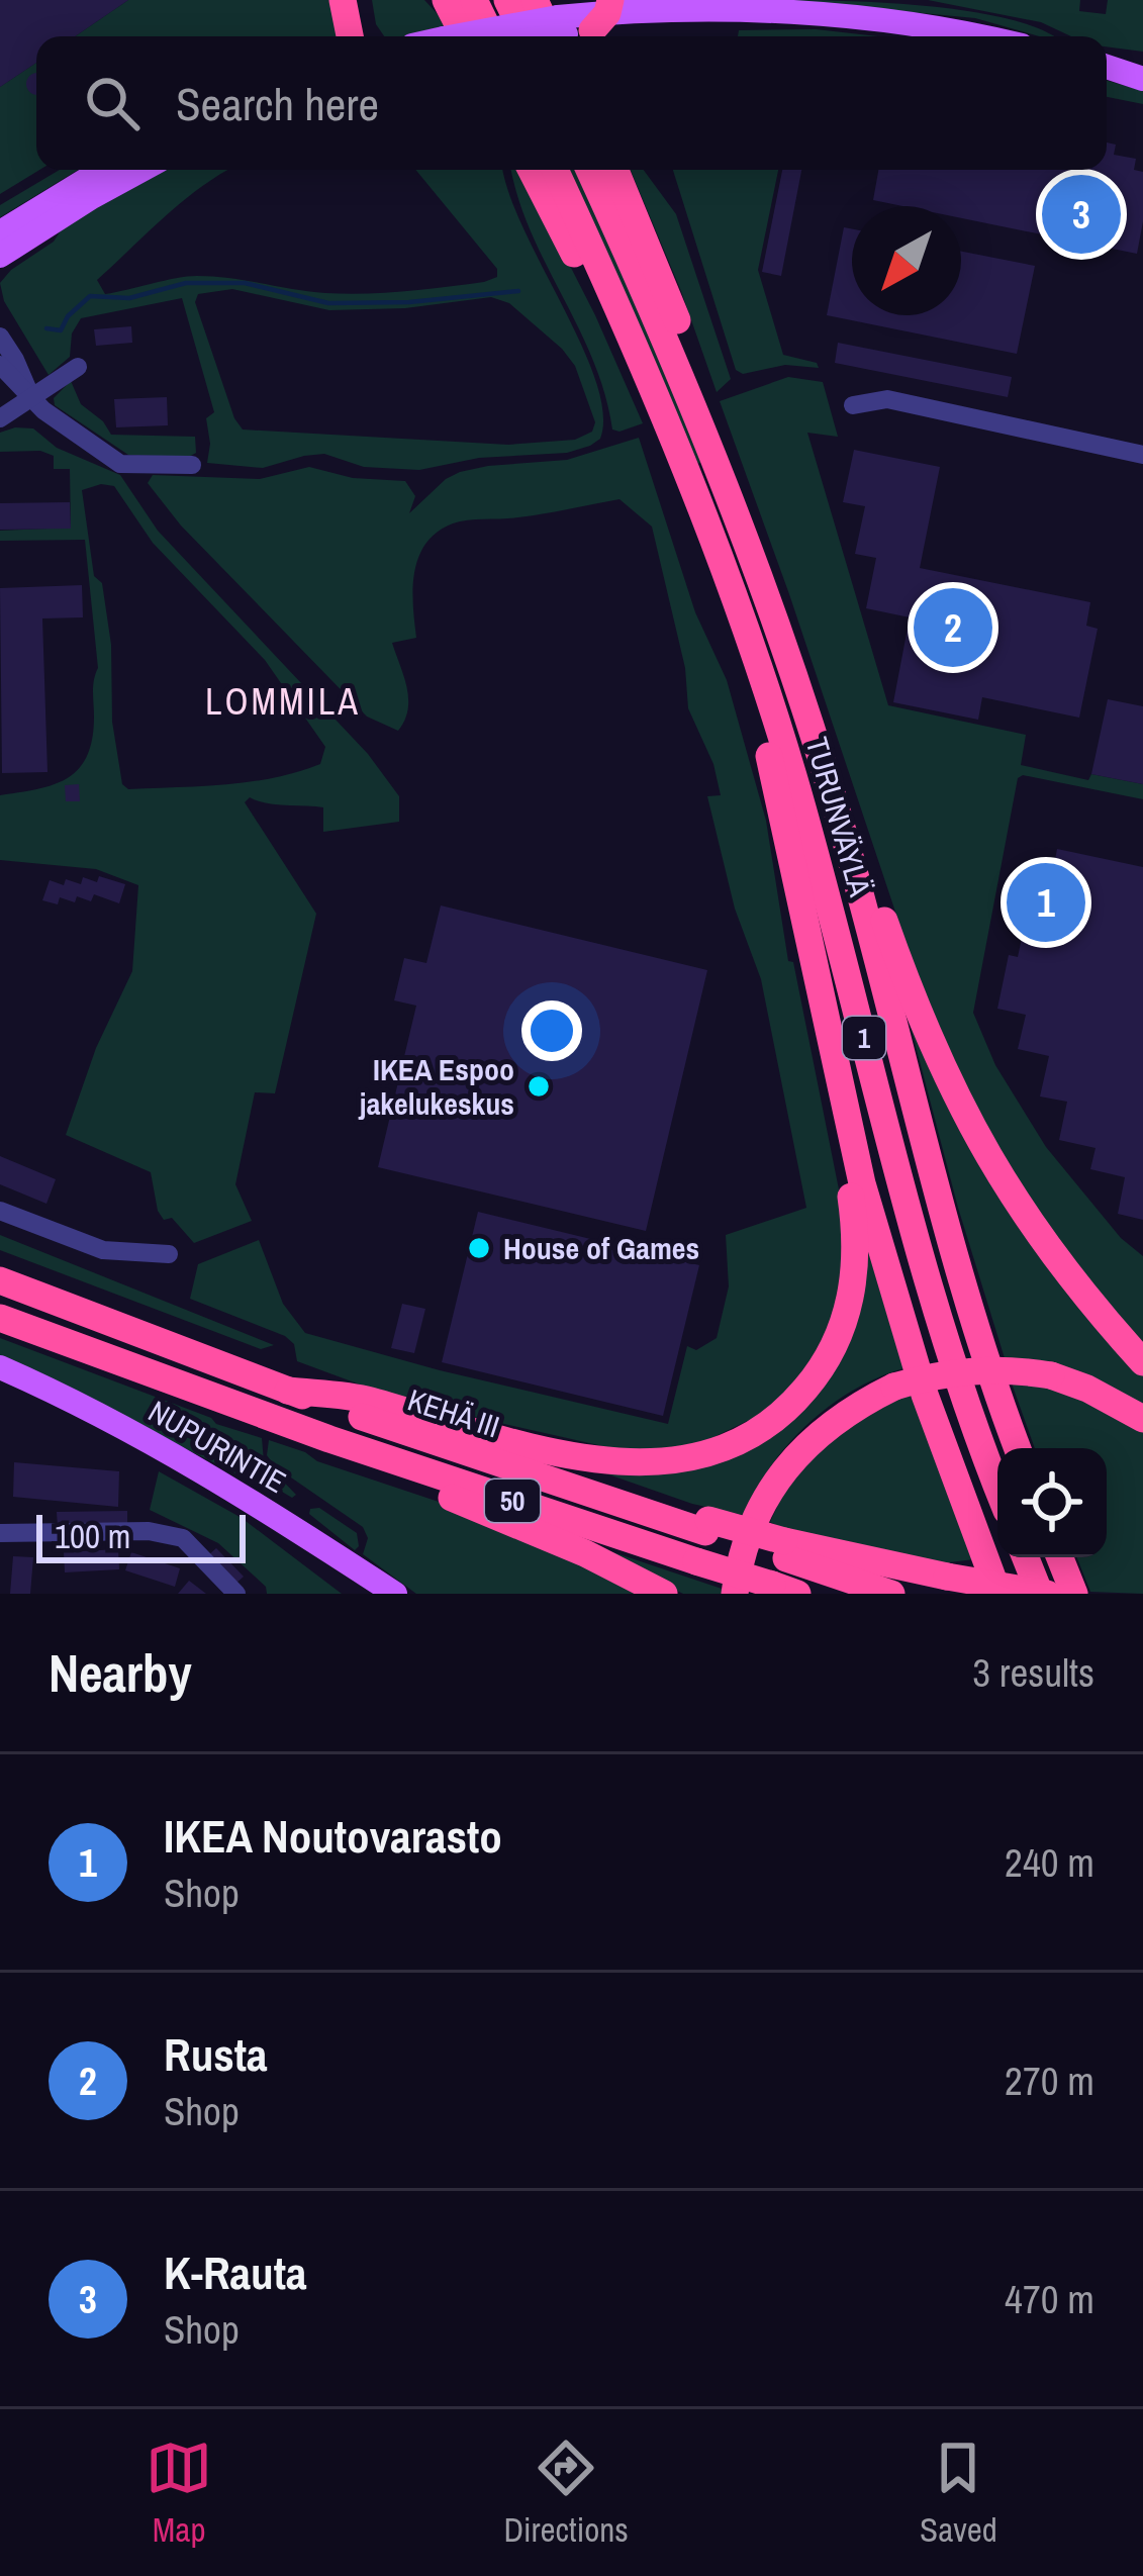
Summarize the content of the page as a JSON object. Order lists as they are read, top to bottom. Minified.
{"streets":{"highway":["TURUNVÄYLÄ","1","KEHÄ III","50"],"main road":["NUPURINTIE"]},"districts":["LOMMILA"],"places":["IKEA Espoo jakelukeskus","House of Games"],"scale_bar":"100 m","north":"bottom left","page":{"search":"Search here","pins":["3","2","1"],"scale":"100 m","heading":["Nearby","3 results"],"list":[{"mark":"1","name":"IKEA Noutovarasto","note":"Shop","value":"240 m"},{"mark":"2","name":"Rusta","note":"Shop","value":"270 m"},{"mark":"3","name":"K-Rauta","note":"Shop","value":"470 m"}],"nav":["Map","Directions","Saved"]}}
